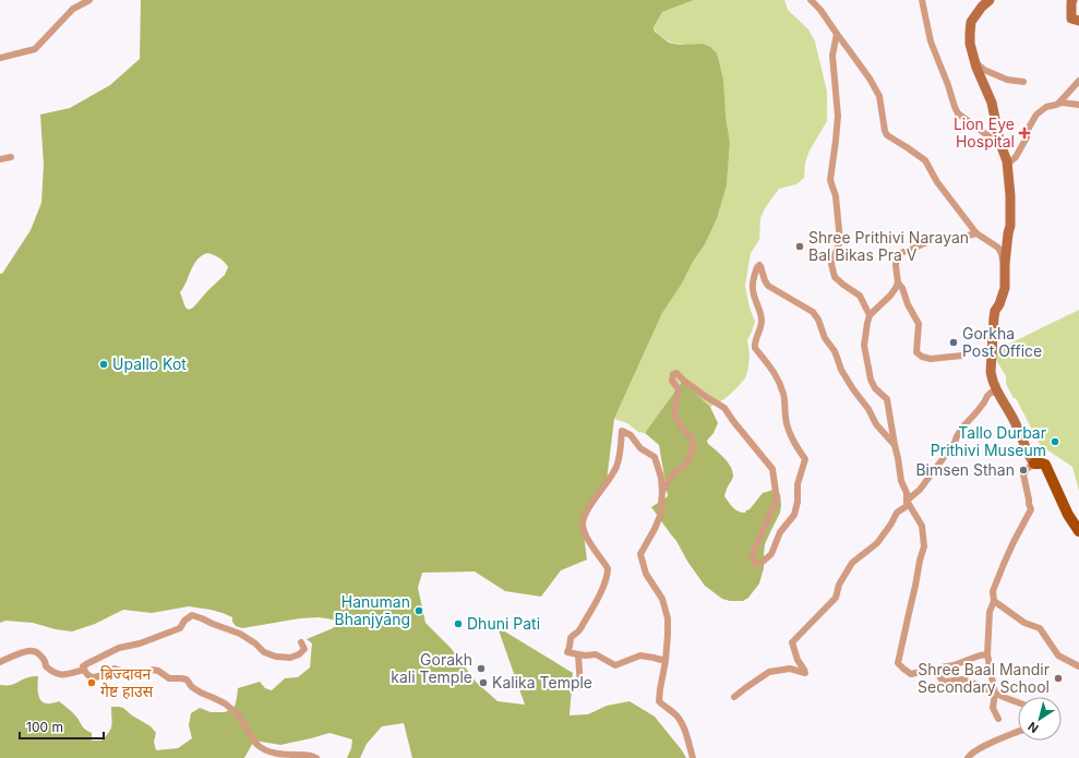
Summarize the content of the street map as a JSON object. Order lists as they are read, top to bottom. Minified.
{"places":{"health":["Lion Eye Hospital"],"other":["Shree Prithivi Narayan Bal Bikas Pra V","Gorkha Post Office","Upallo Kot","Tallo Durbar Prithivi Museum","Bimsen Sthan","Hanuman Bhanjyāng","Dhuni Pati","Gorakh kali Temple","Shree Baal Mandir Secondary School","ब्रिज्दावन गेष्ट हाउस","Kalika Temple"]},"scale_bar":"100 m","north":"bottom left"}
